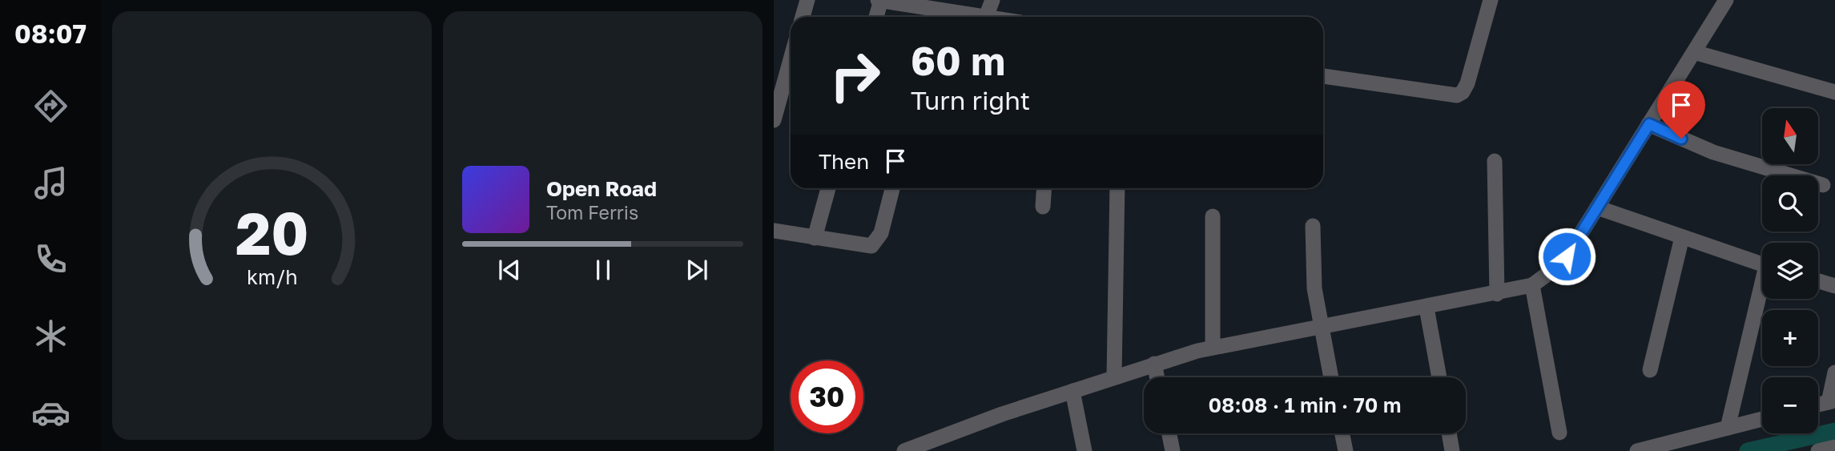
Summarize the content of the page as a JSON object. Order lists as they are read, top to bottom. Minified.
{"north":"top","page":{"tabs":"08:07","turn":["60 m","Turn right"],"map_buttons":["+","−"],"then":"Then","song":["Open Road","Tom Ferris"],"limit":"30","trip":"08:08 · 1 min · 70 m","gauge":["20","km/h"]}}
